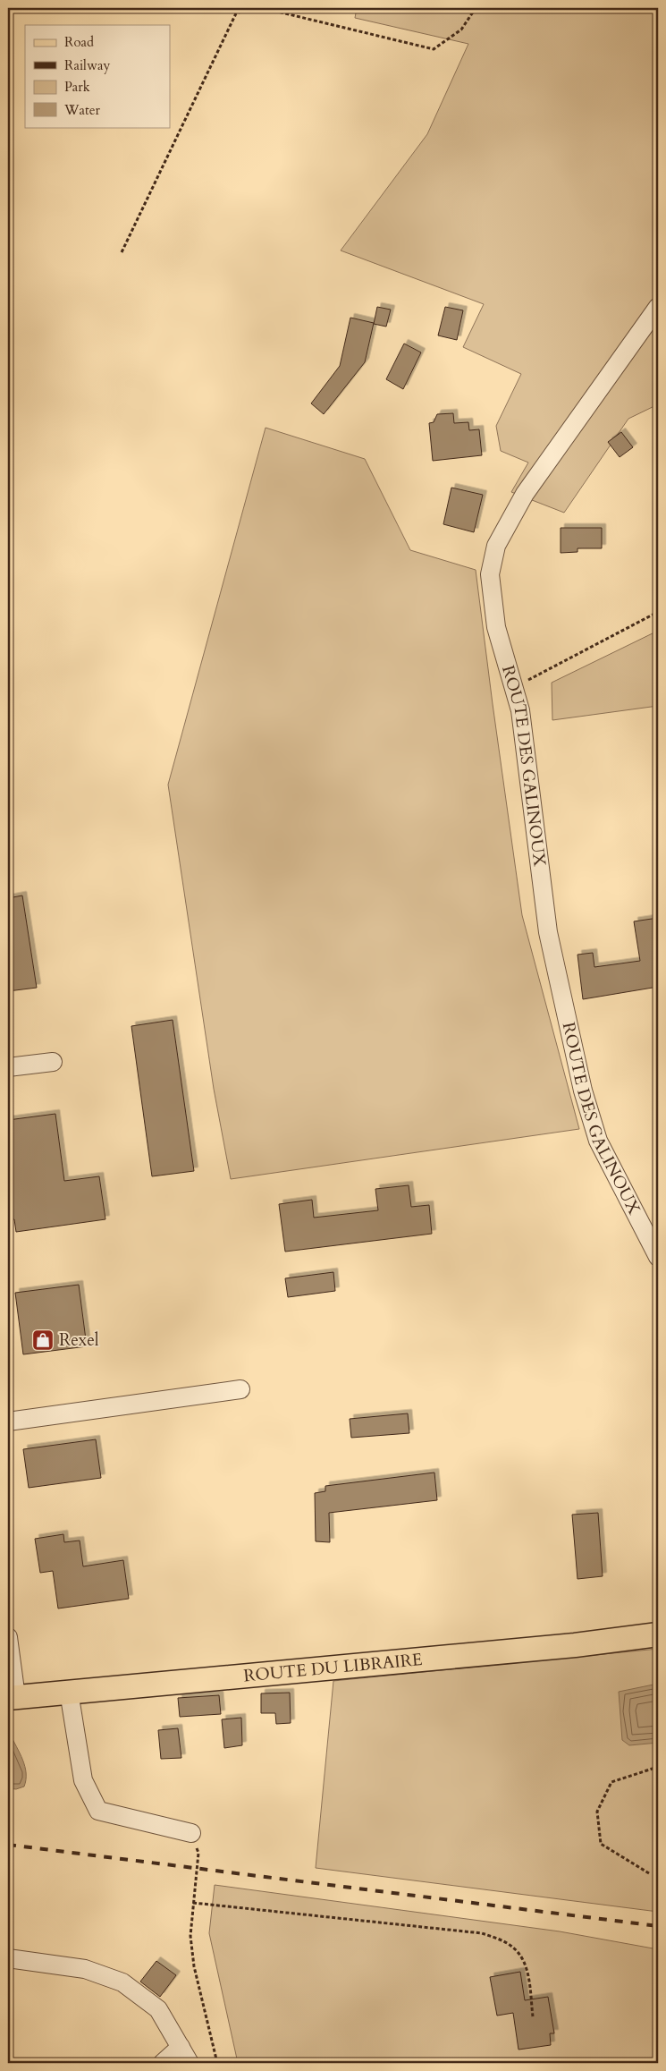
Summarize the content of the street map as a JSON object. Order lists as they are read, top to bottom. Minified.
{"streets":{"main road":["ROUTE DU LIBRAIRE"],"street":["ROUTE DES GALINOUX"]},"places":{"shop":["Rexel"]},"legend":["Road","Railway","Park","Water"]}
